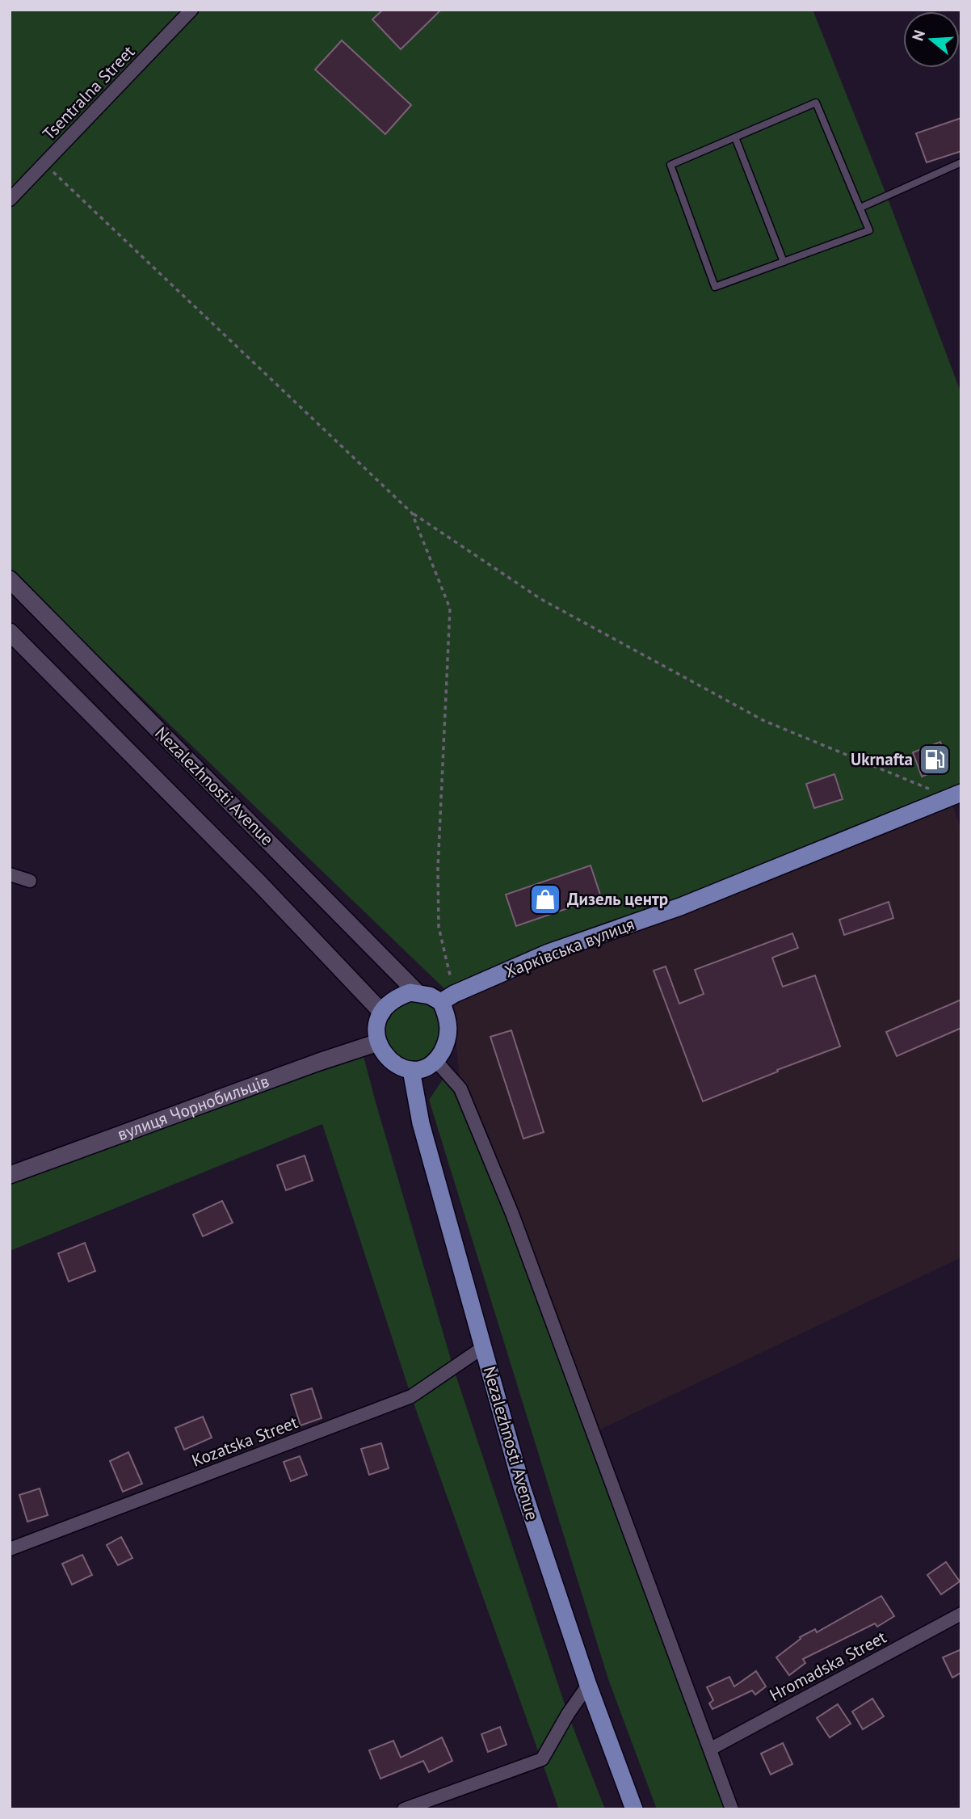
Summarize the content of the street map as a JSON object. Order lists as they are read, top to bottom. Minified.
{"streets":{"main road":["Nezalezhnosti Avenue","Харківська вулиця"],"street":["Tsentralna Street","вулиця Чорнобильців","Kozatska Street","Hromadska Street"]},"crossings":[["Nezalezhnosti Avenue","Харківська вулиця"],["Nezalezhnosti Avenue","вулиця Чорнобильців"],["Nezalezhnosti Avenue","Kozatska Street"],["Харківська вулиця","вулиця Чорнобильців"]],"places":{"fuel station":["Ukrnafta"],"shop":["Дизель центр"]},"north":"left"}
